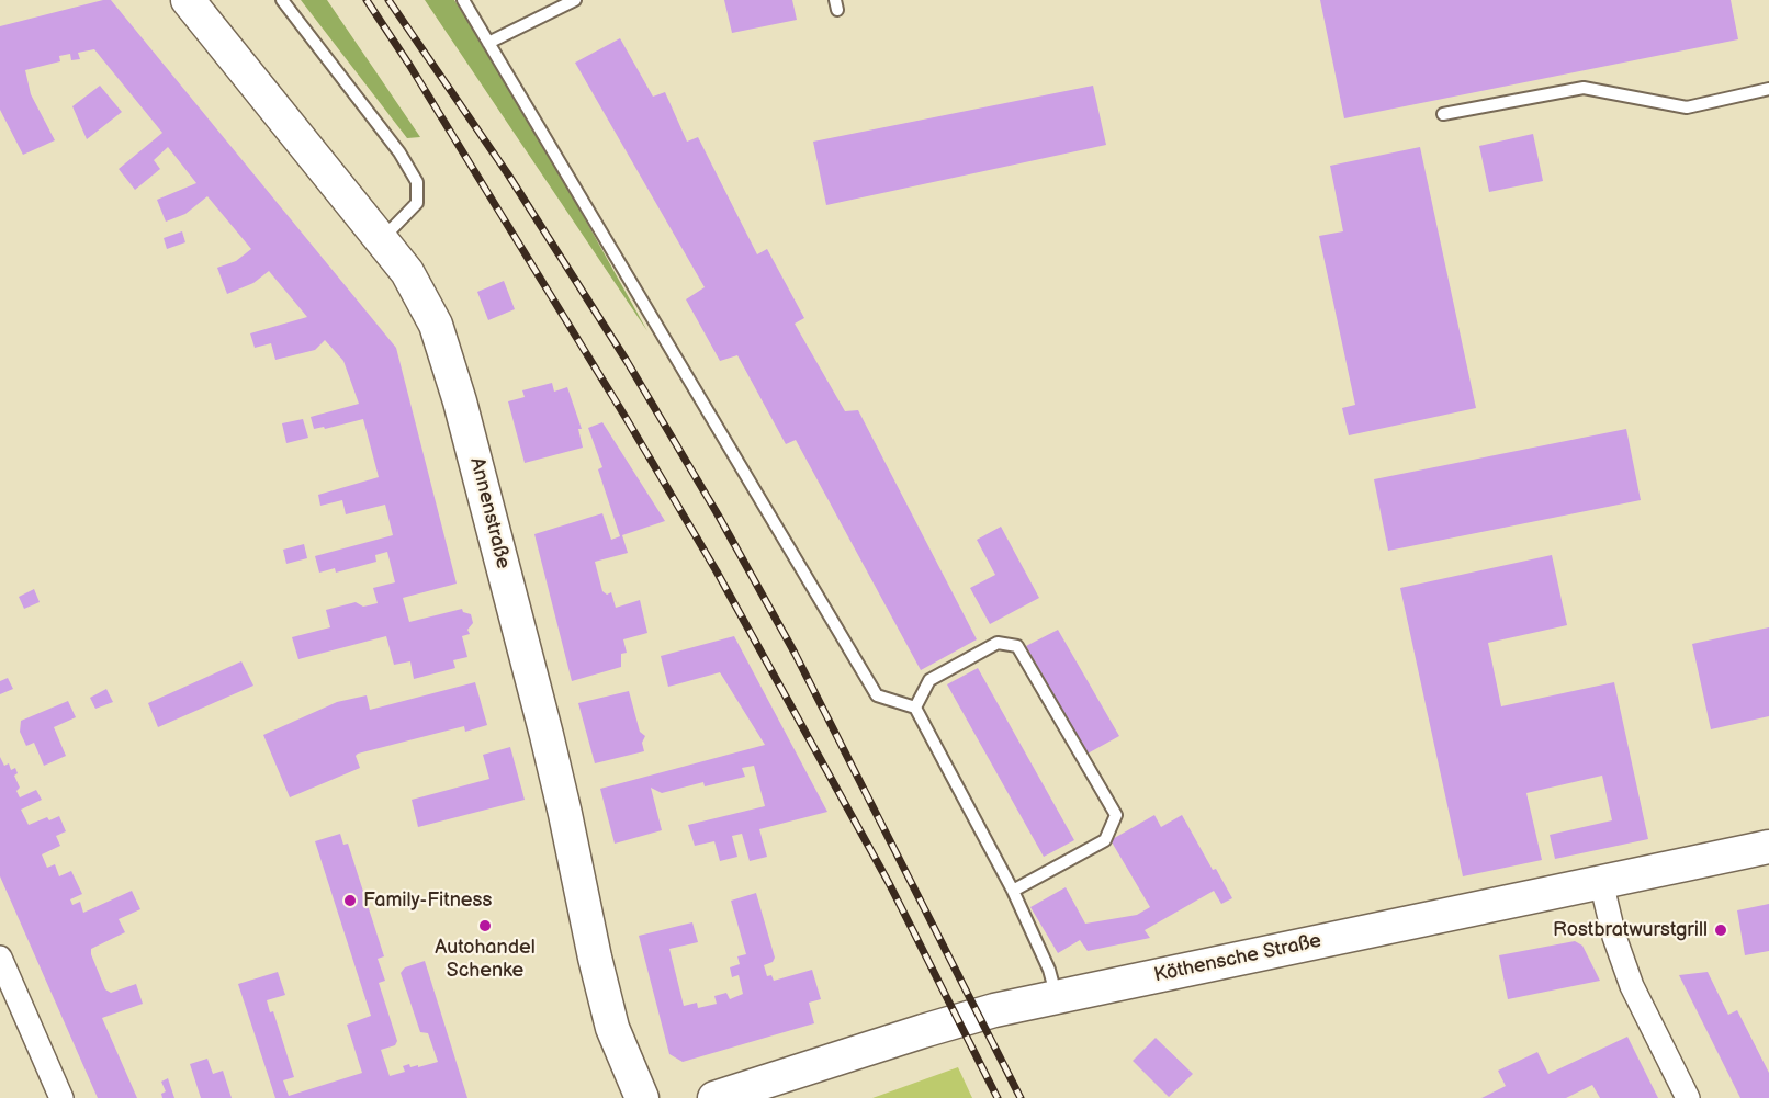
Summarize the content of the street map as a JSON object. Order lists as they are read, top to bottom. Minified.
{"streets":{"main road":["Annenstraße","Köthensche Straße"]},"places":["Family-Fitness","Autohandel Schenke","Rostbratwurstgrill"]}
